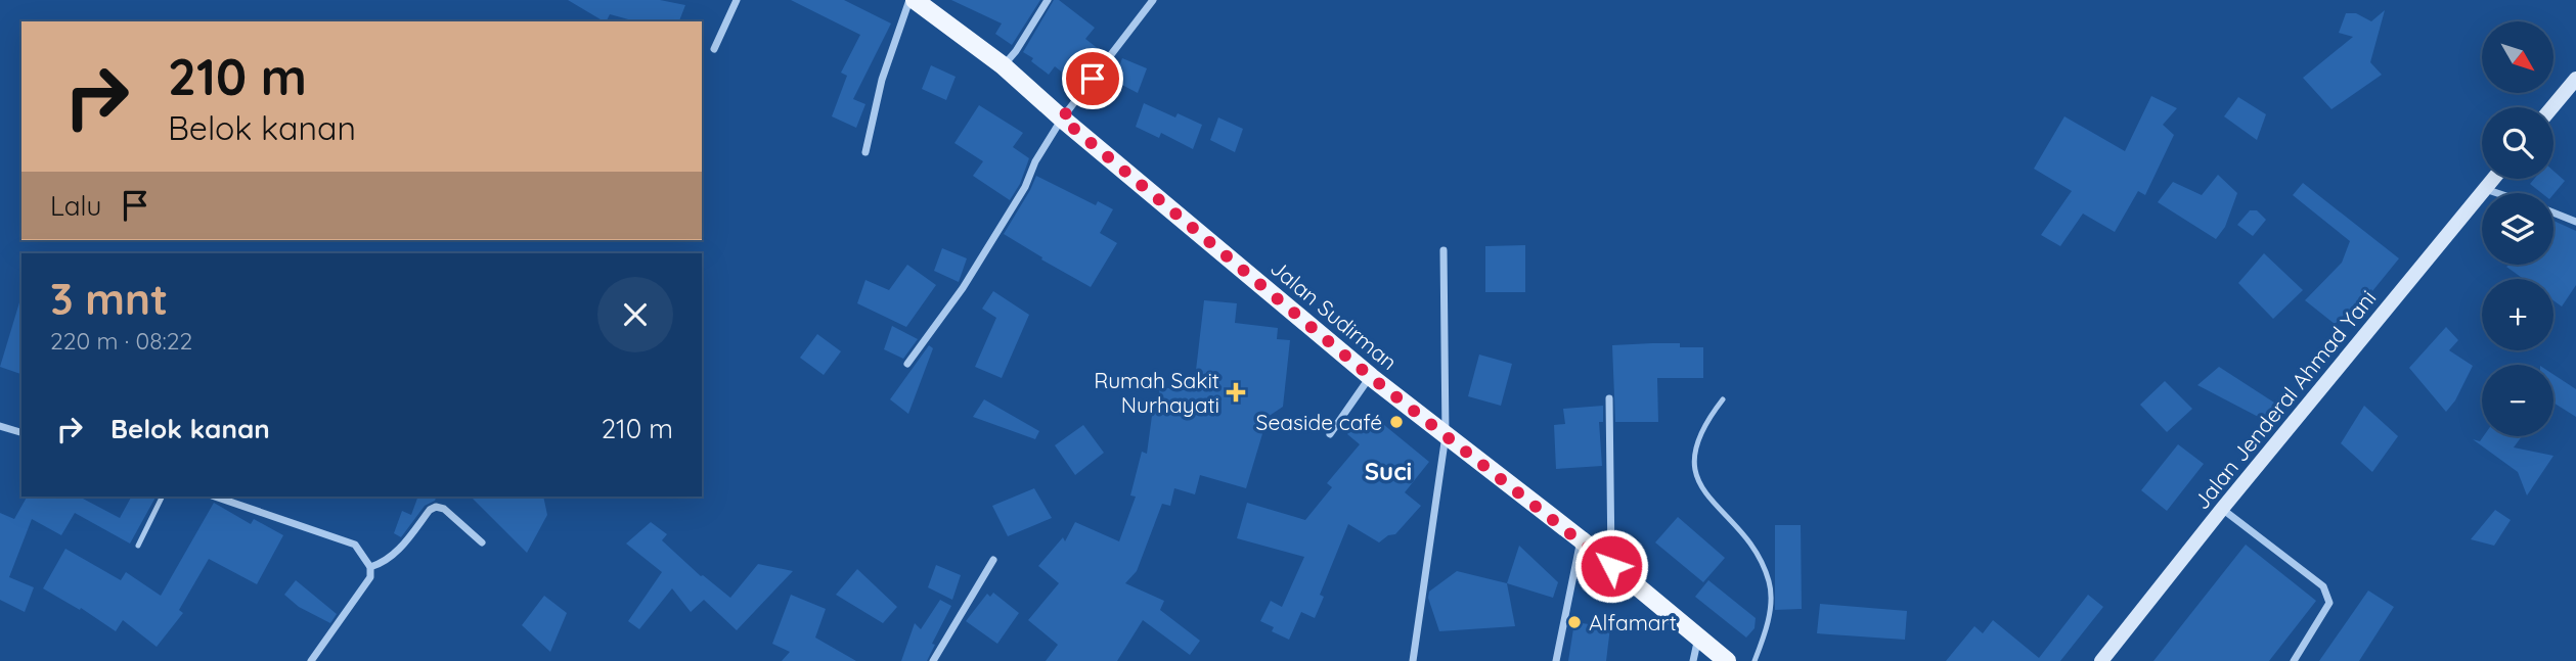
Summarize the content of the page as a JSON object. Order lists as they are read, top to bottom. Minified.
{"streets":{"main road":["Jalan Sudirman","Jalan Jenderal Ahmad Yani"]},"districts":["Suci"],"places":{"health":["Rumah Sakit Nurhayati"],"other":["Seaside café","Alfamart"]},"north":"bottom right","page":{"map_buttons":["+","−"],"turn":["210 m","Belok kanan"],"then":"Lalu","heading":["3 mnt","220 m · 08:22"],"list":[{"name":"Belok kanan","value":"210 m"}]}}
